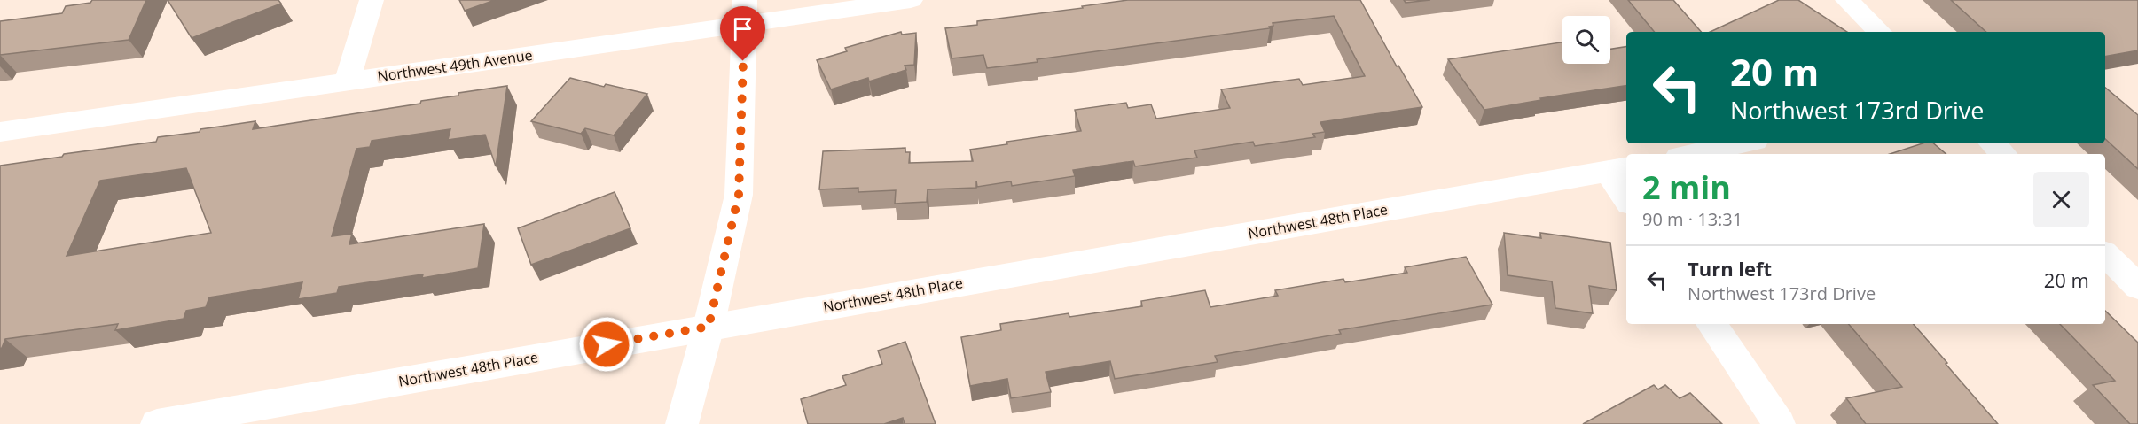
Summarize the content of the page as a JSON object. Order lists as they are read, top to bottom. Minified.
{"streets":{"street":["Northwest 49th Avenue","Northwest 48th Place"]},"page":{"turn":["20 m","Northwest 173rd Drive"],"heading":["2 min","90 m · 13:31"],"list":[{"name":"Turn left","note":"Northwest 173rd Drive","value":"20 m"}]}}
